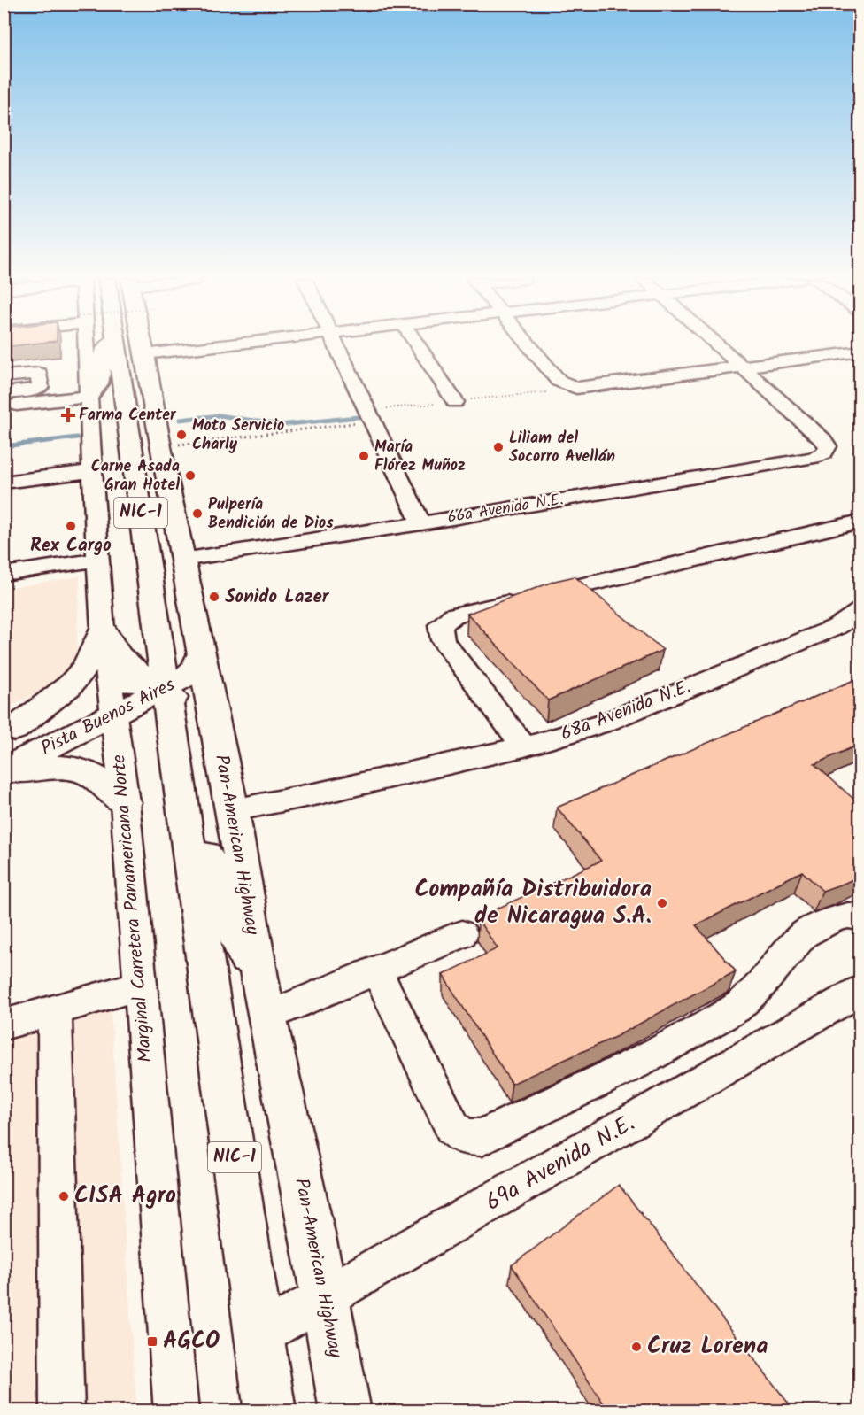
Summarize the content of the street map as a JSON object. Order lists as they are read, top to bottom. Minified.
{"streets":{"main road":["NIC-1","Pista Buenos Aires","Pan-American Highway"],"street":["66a Avenida N.E.","68a Avenida N.E.","Marginal Carretera Panamericana Norte","69a Avenida N.E."]},"crossings":[["66a Avenida N.E.","Pan-American Highway"],["NIC-1","Pista Buenos Aires"],["NIC-1","69a Avenida N.E."],["68a Avenida N.E.","Pan-American Highway"],["Pista Buenos Aires","Pan-American Highway"],["Pista Buenos Aires","Marginal Carretera Panamericana Norte"],["Pan-American Highway","69a Avenida N.E."]],"places":{"health":["Farma Center"],"other":["Moto Servicio Charly","Liliam del Socorro Avellán","María Flórez Muñoz","Carne Asada Gran Hotel","Pulpería Bendición de Dios","Rex Cargo","Sonido Lazer","Compañía Distribuidora de Nicaragua S.A.","CISA Agro","Cruz Lorena"],"transit":["AGCO"]}}
